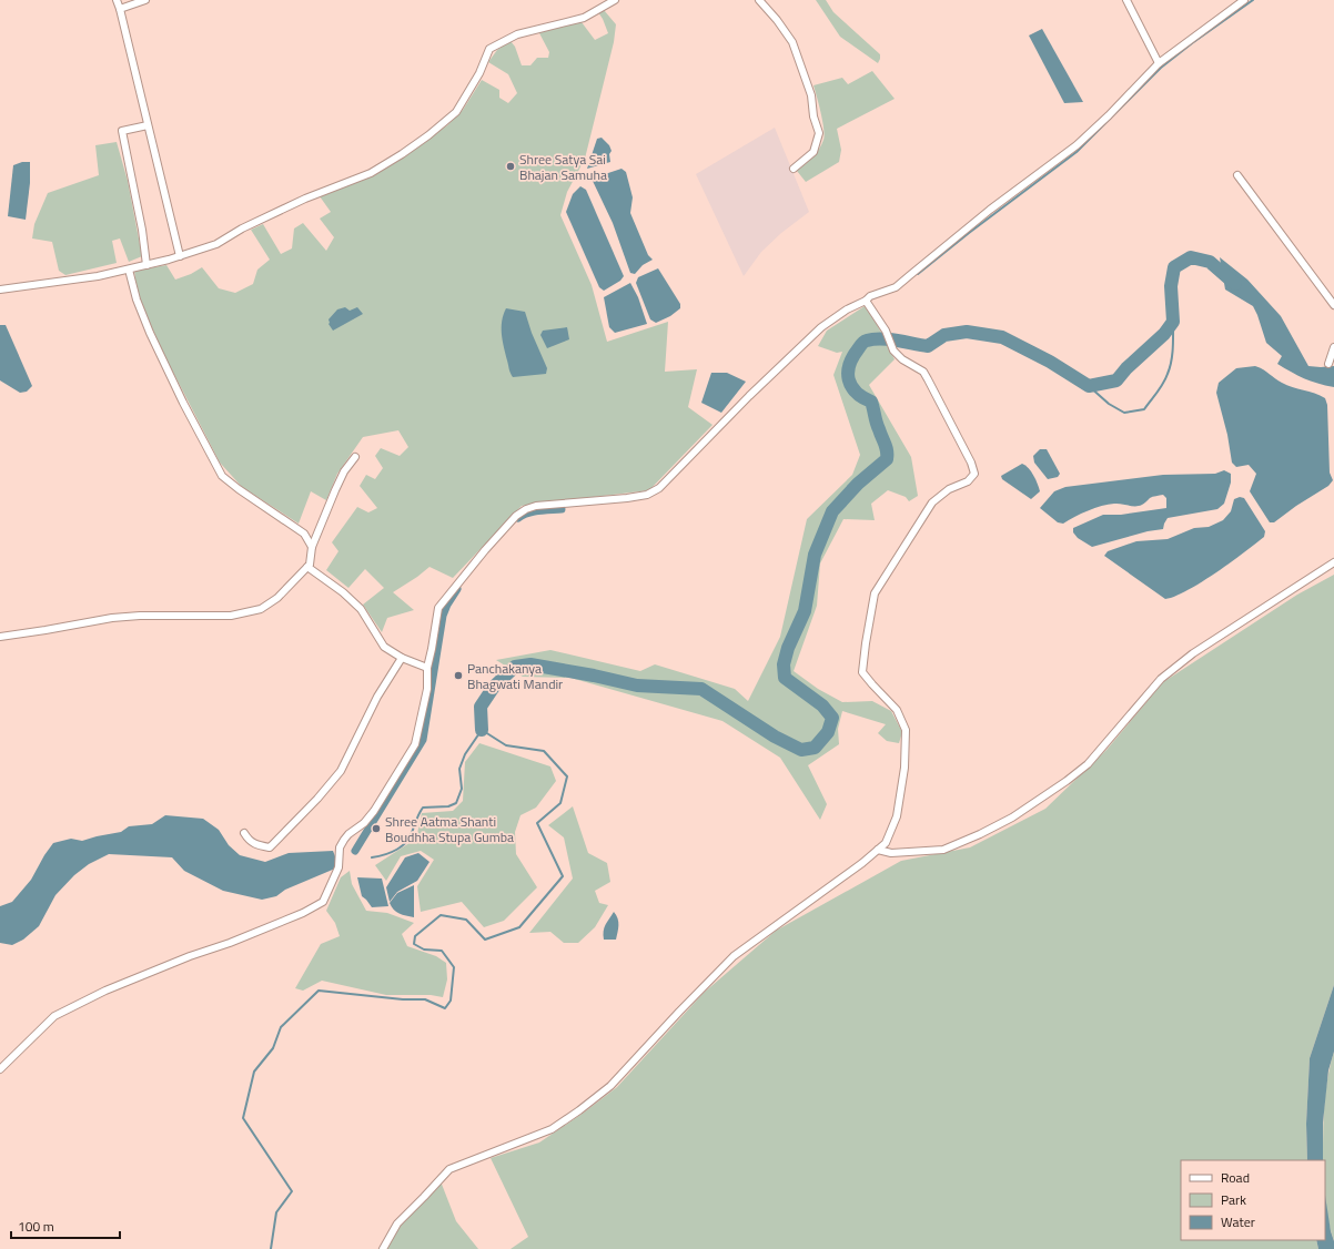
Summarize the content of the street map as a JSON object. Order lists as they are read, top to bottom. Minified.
{"places":["Shree Satya Sai Bhajan Samuha","Panchakanya Bhagwati Mandir","Shree Aatma Shanti Boudhha Stupa Gumba"],"legend":["Road","Park","Water"],"scale_bar":"100 m"}
